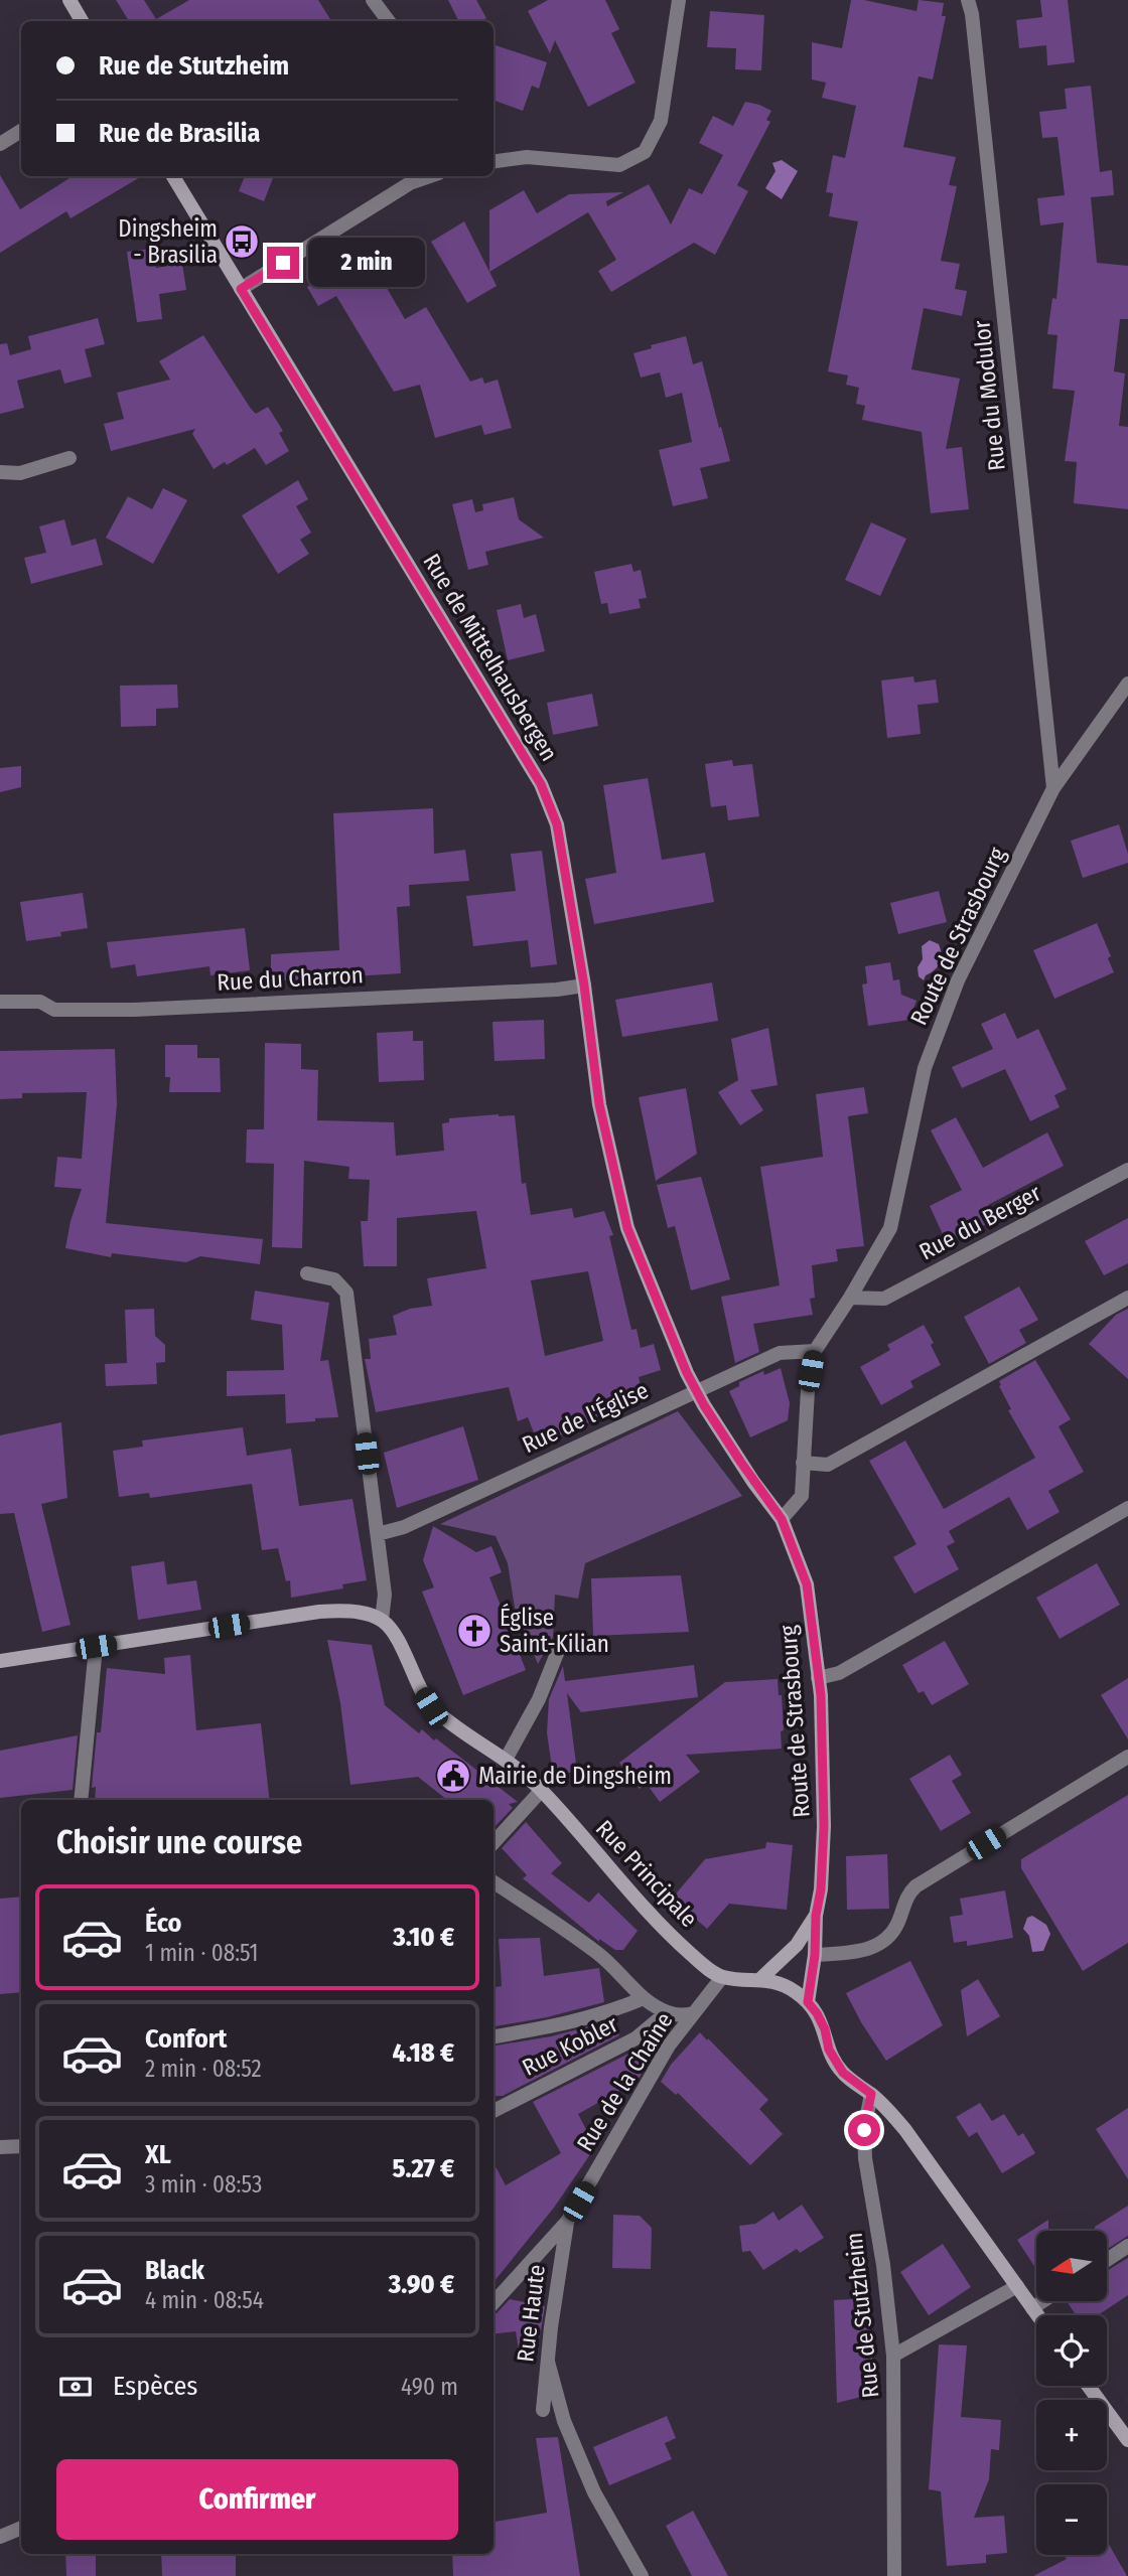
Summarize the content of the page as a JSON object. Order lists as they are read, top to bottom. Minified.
{"streets":{"street":["Rue du Modulor","Rue de Mittelhausbergen","Route de Strasbourg","Rue du Charron","Rue du Berger","Rue de l'Église","Rue Principale","Rue Kobler","Rue de la Chaîne","Rue Haute","Rue de Stutzheim"]},"crossings":[["Rue du Modulor","Route de Strasbourg"],["Rue de Mittelhausbergen","Route de Strasbourg"],["Rue de Mittelhausbergen","Rue du Charron"],["Rue de Mittelhausbergen","Rue de l'Église"],["Route de Strasbourg","Rue du Berger"],["Route de Strasbourg","Rue de l'Église"],["Rue Principale","Rue de la Chaîne"],["Rue de la Chaîne","Rue Haute"]],"places":{"bus stop":["Dingsheim - Brasilia"],"church":["Église Saint-Kilian"],"public building":["Mairie de Dingsheim"]},"north":"left","page":{"banner":["Rue de Stutzheim","Rue de Brasilia"],"bubble":"2 min","heading":"Choisir une course","list":[{"name":"Éco","note":"1 min · 08:51","value":"3.10 €"},{"name":"Confort","note":"2 min · 08:52","value":"4.18 €"},{"name":"XL","note":"3 min · 08:53","value":"5.27 €"},{"name":"Black","note":"4 min · 08:54","value":"3.90 €"}],"map_buttons":["+","−"],"pay":["Espèces","490 m"],"buttons":"Confirmer"}}
